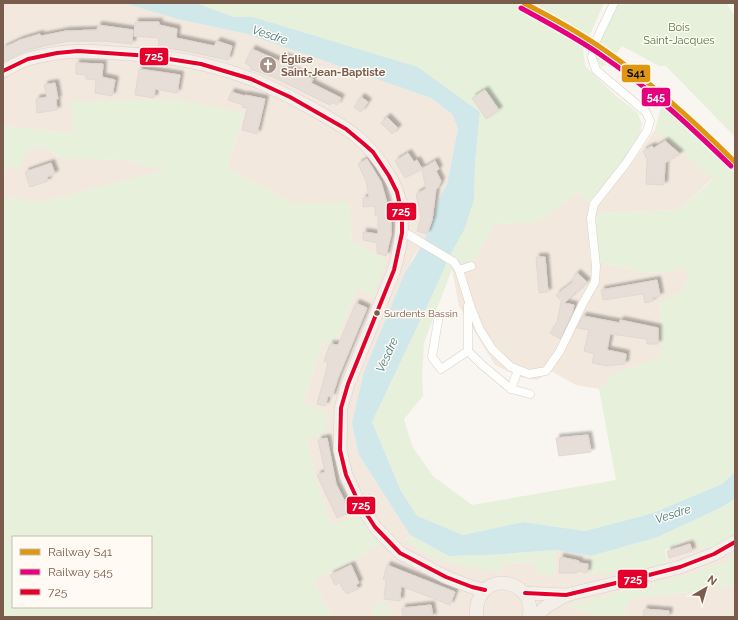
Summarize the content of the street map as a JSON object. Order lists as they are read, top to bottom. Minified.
{"water":["Vesdre"],"parks":["Bois Saint-Jacques"],"places":{"church":["Église Saint-Jean-Baptiste"],"other":["Surdents Bassin"]},"lines":["rail line S41","rail line 545","transit line 725"],"legend":["Railway S41","Railway 545","725"],"north":"top right"}
